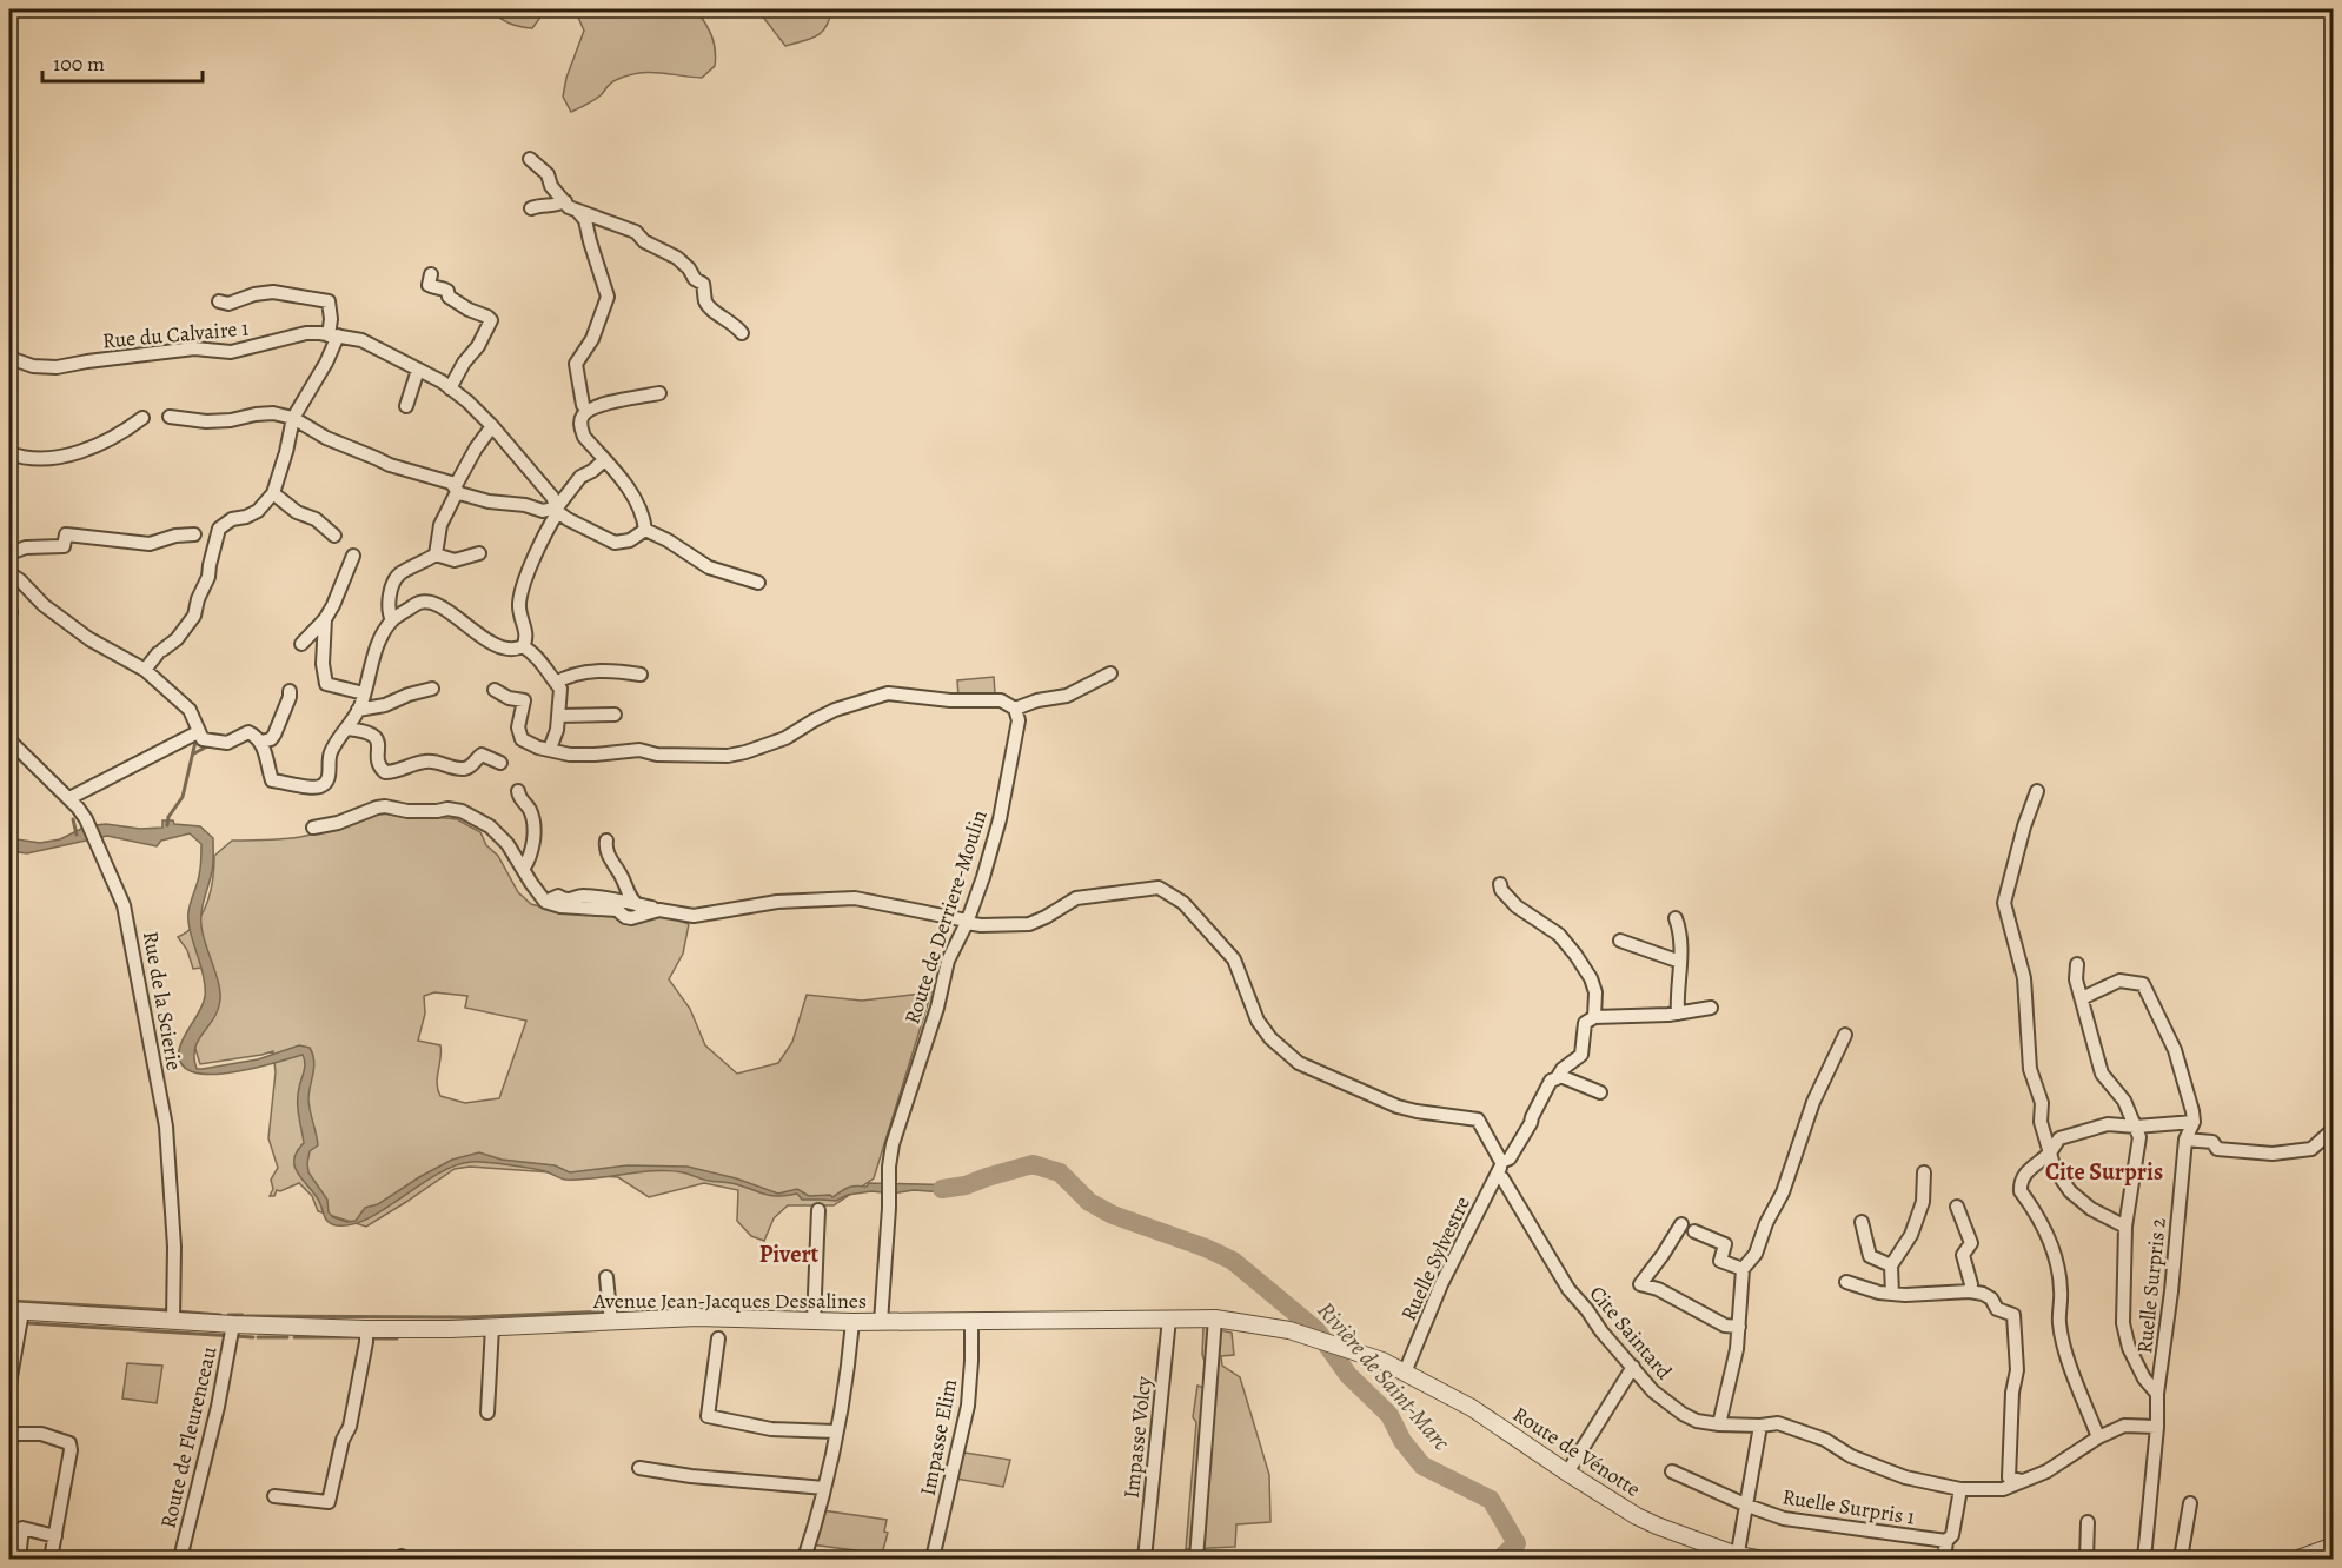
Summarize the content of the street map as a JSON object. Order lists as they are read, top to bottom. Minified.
{"streets":{"street":["Rue du Calvaire 1","Route de Derriere-Moulin","Rue de la Scierie","Ruelle Sylvestre","Ruelle Surpris 2","Avenue Jean-Jacques Dessalines","Cite Saintard","Route de Fleurenceau","Impasse Elim","Impasse Volcy","Route de Vénotte","Ruelle Surpris 1"]},"crossings":[["Route de Derriere-Moulin","Avenue Jean-Jacques Dessalines"],["Rue de la Scierie","Avenue Jean-Jacques Dessalines"],["Ruelle Sylvestre","Cite Saintard"],["Ruelle Sylvestre","Route de Vénotte"],["Ruelle Surpris 2","Cite Saintard"],["Avenue Jean-Jacques Dessalines","Route de Fleurenceau"],["Avenue Jean-Jacques Dessalines","Impasse Elim"],["Avenue Jean-Jacques Dessalines","Impasse Volcy"],["Avenue Jean-Jacques Dessalines","Route de Vénotte"]],"districts":["Cite Surpris","Pivert"],"water":["Rivière de Saint-Marc"],"scale_bar":"100 m"}
